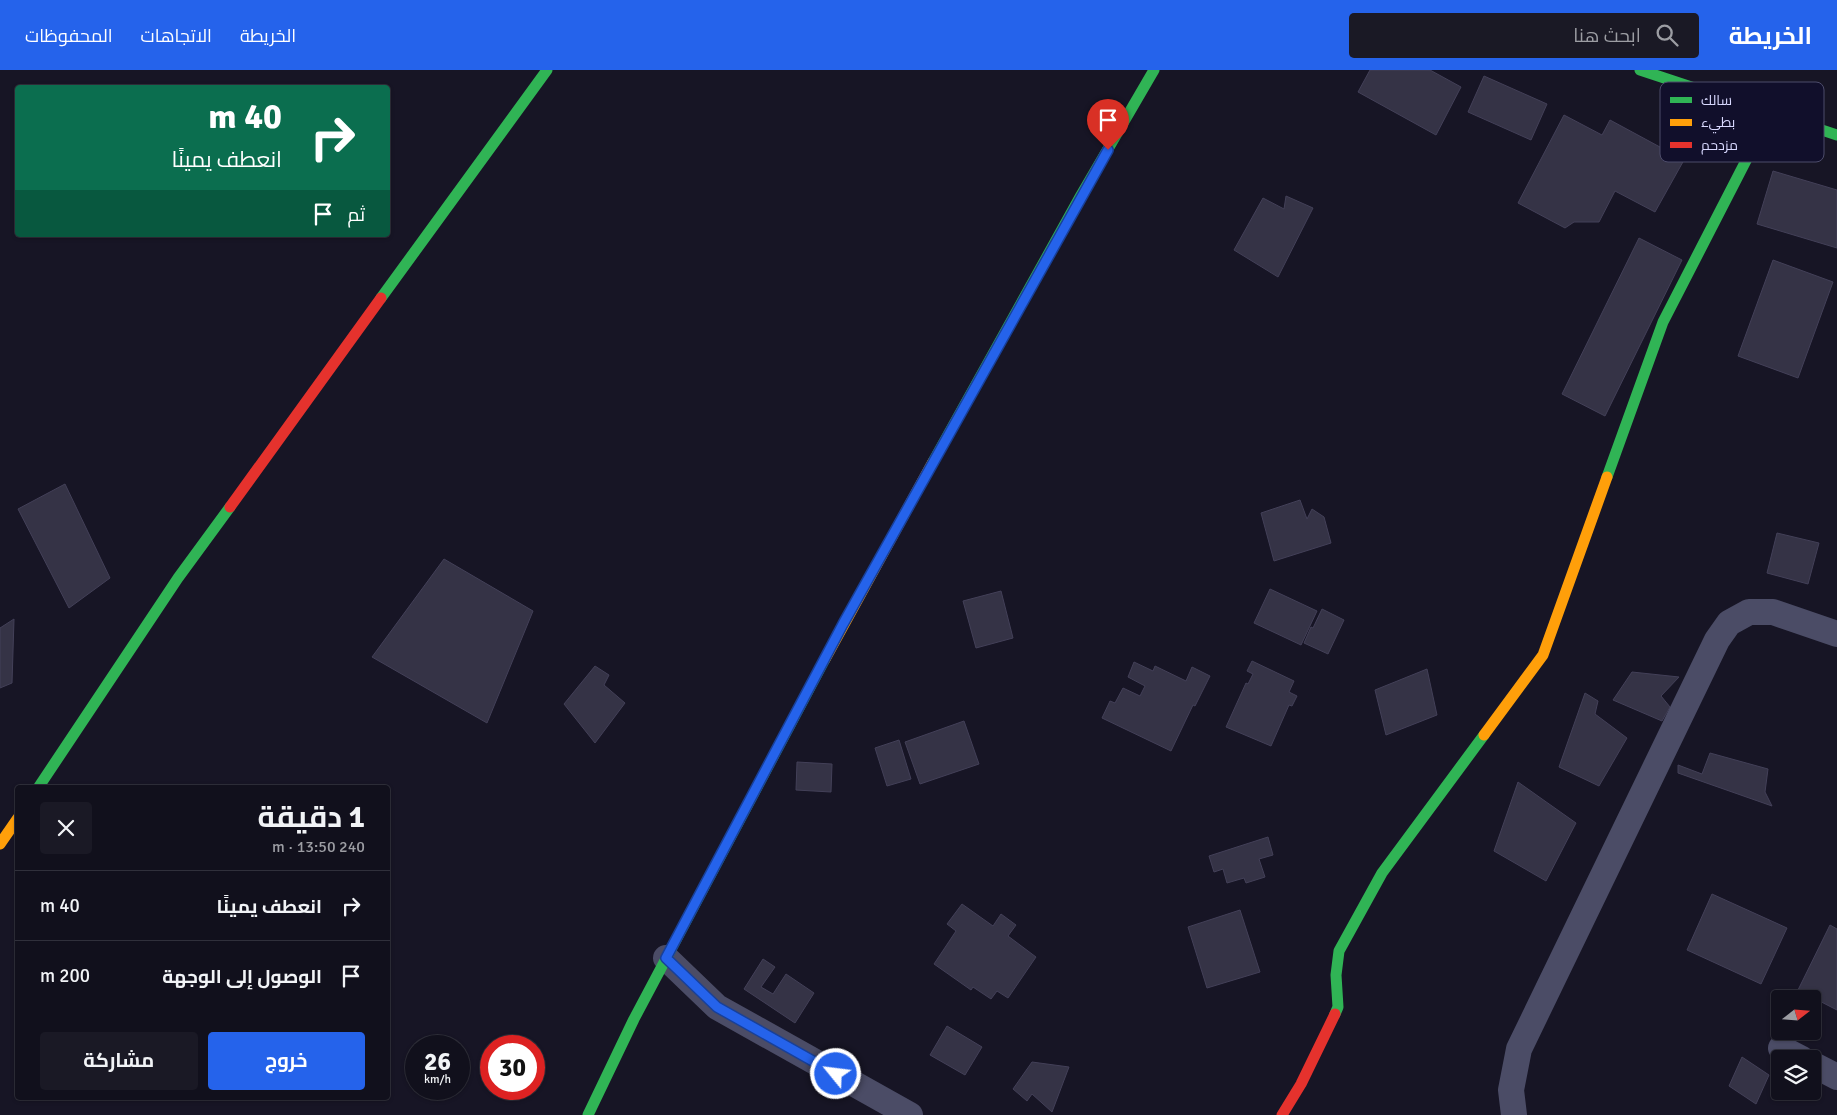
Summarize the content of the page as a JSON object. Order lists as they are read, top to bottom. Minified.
{"legend":["سالك","بطيء","مزدحم"],"north":"right","page":{"header":"الخريطة","search":"ابحث هنا","nav":["الخريطة","الاتجاهات","المحفوظات"],"turn":["40 m","انعطف يمينًا"],"then":"ثم","heading":["1 دقيقة","240 m · 13:50"],"list":[{"name":"انعطف يمينًا","value":"40 m"},{"name":"الوصول إلى الوجهة","value":"200 m"}],"buttons":["خروج","مشاركة"],"speed":"26 km/h","limit":"30"}}
